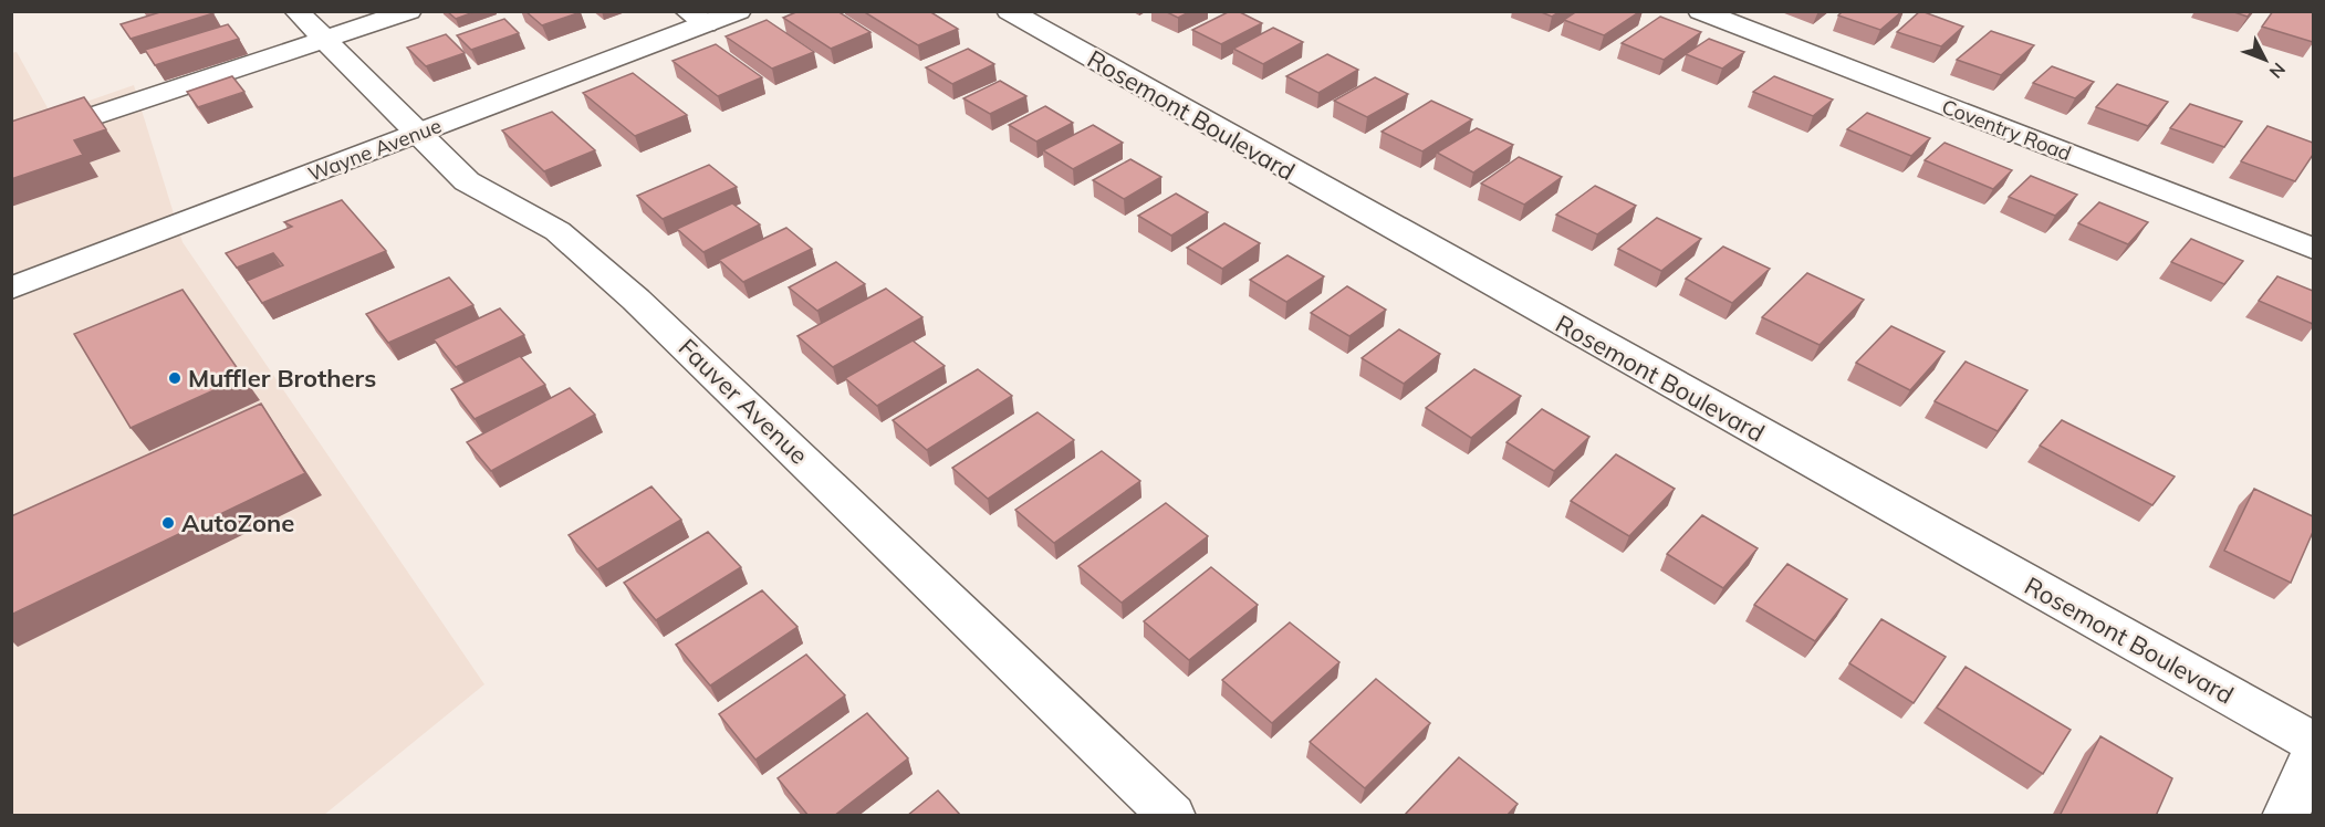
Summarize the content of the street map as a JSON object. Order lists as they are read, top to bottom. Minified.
{"streets":{"street":["Rosemont Boulevard","Coventry Road","Wayne Avenue","Fauver Avenue"]},"crossings":[["Wayne Avenue","Fauver Avenue"]],"places":["Muffler Brothers","AutoZone"],"north":"bottom right"}
